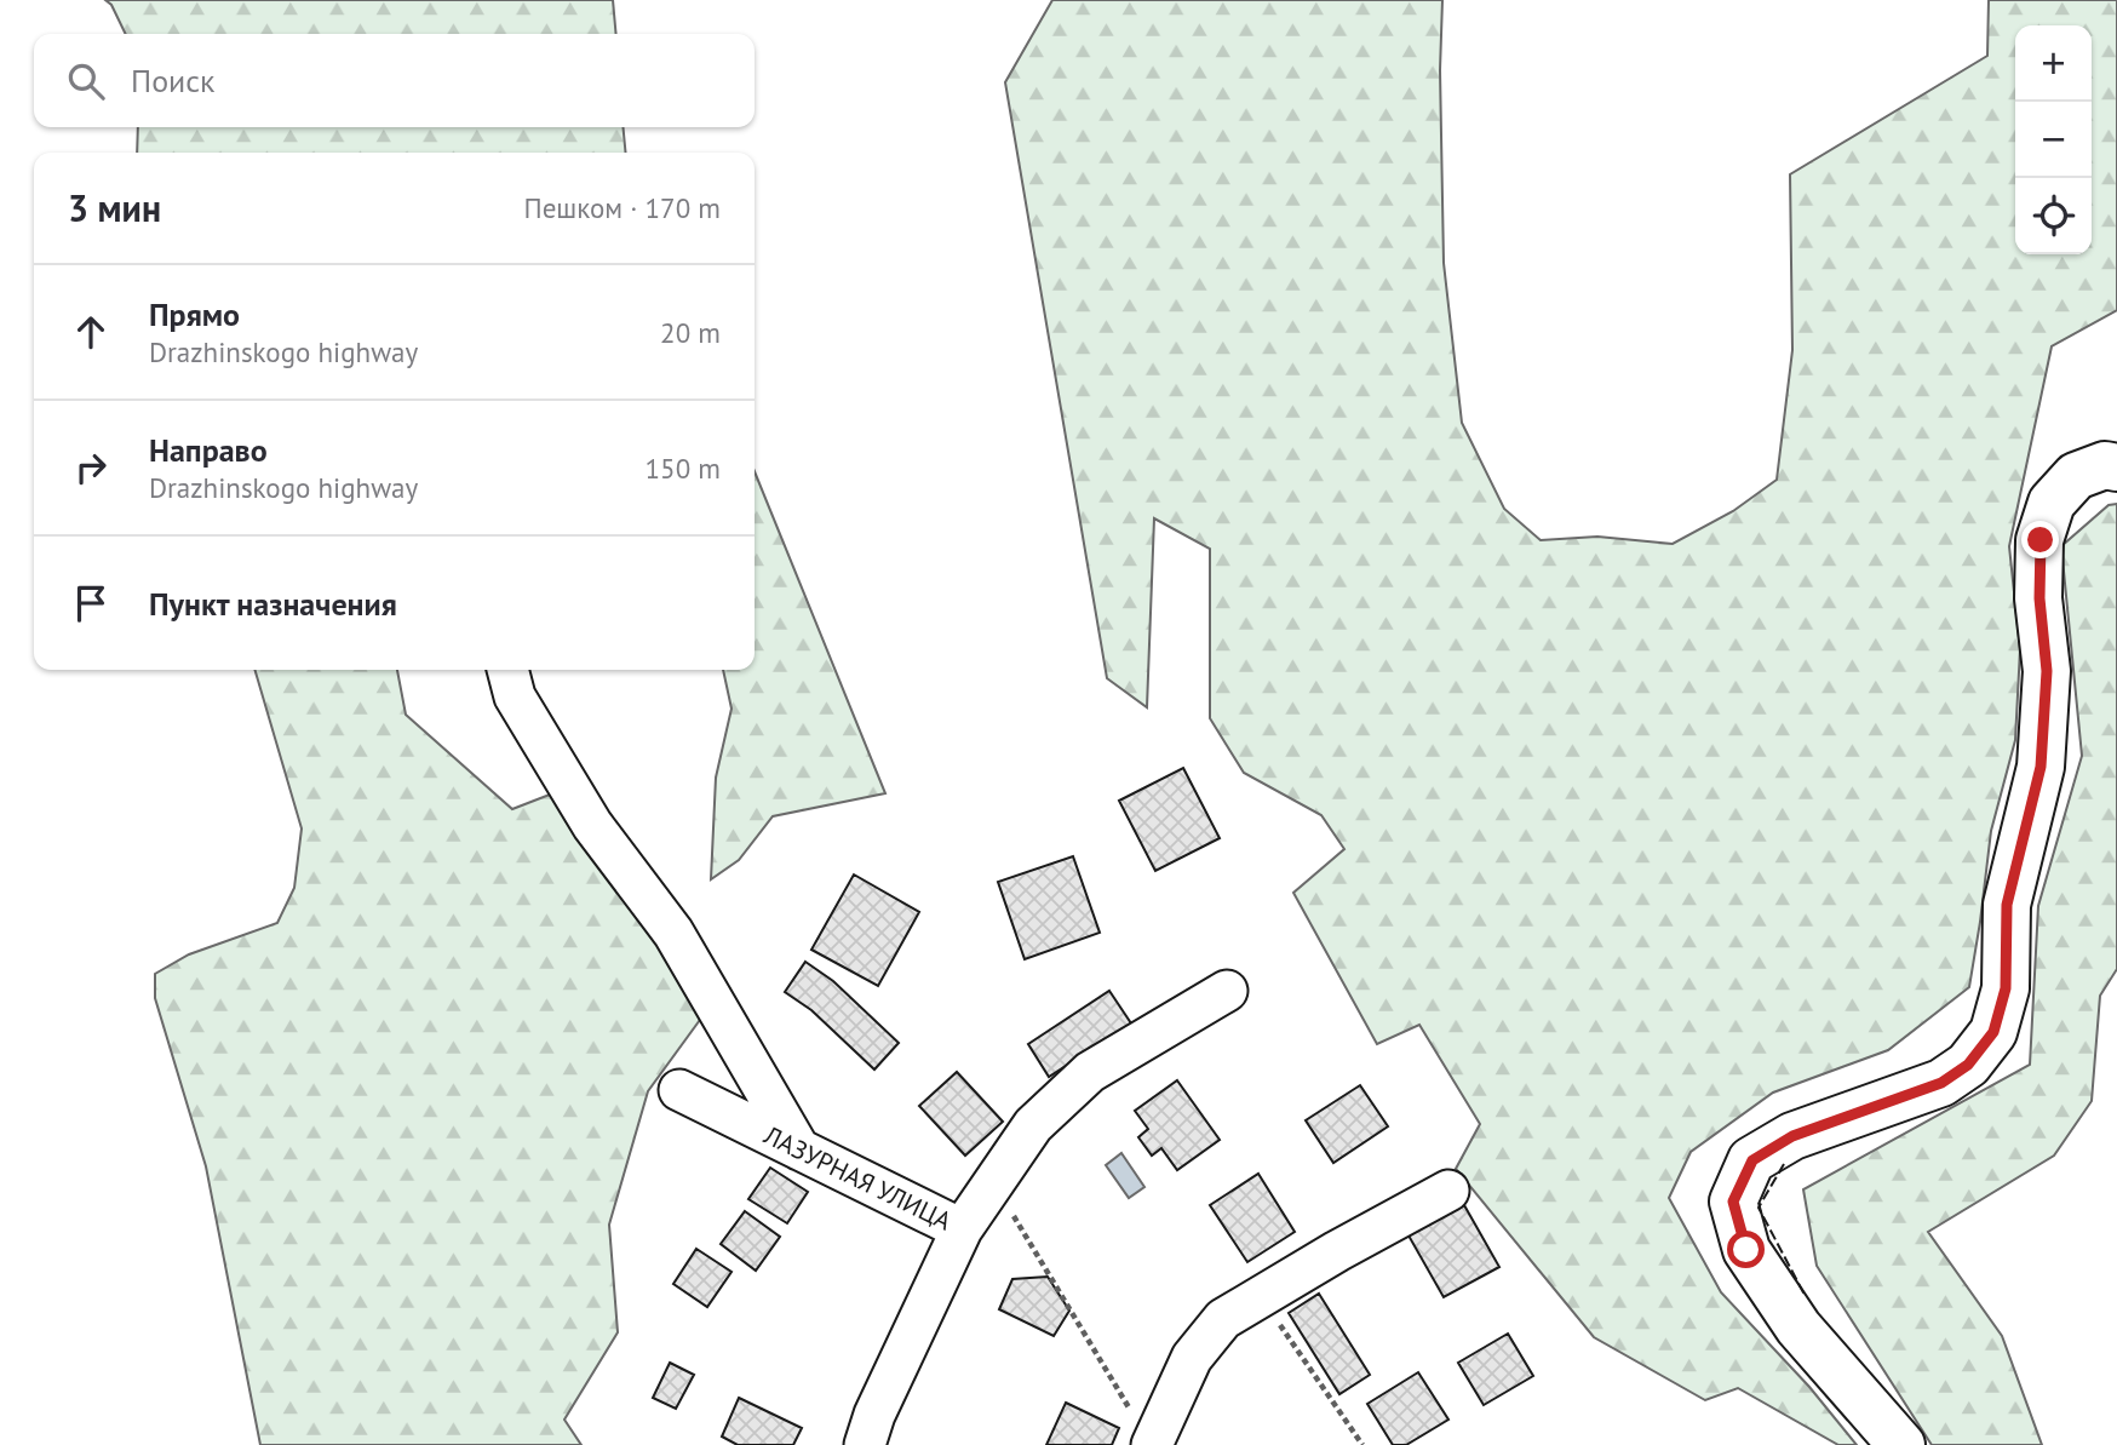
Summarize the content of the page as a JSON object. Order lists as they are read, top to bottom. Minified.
{"streets":{"street":["ЛАЗУРНАЯ УЛИЦА"]},"page":{"map_buttons":["+","−"],"search":"Поиск","heading":["3 мин","Пешком · 170 m"],"list":[["Прямо","Drazhinskogo highway","20 m"],["Направо","Drazhinskogo highway","150 m"],"Пункт назначения"]}}
